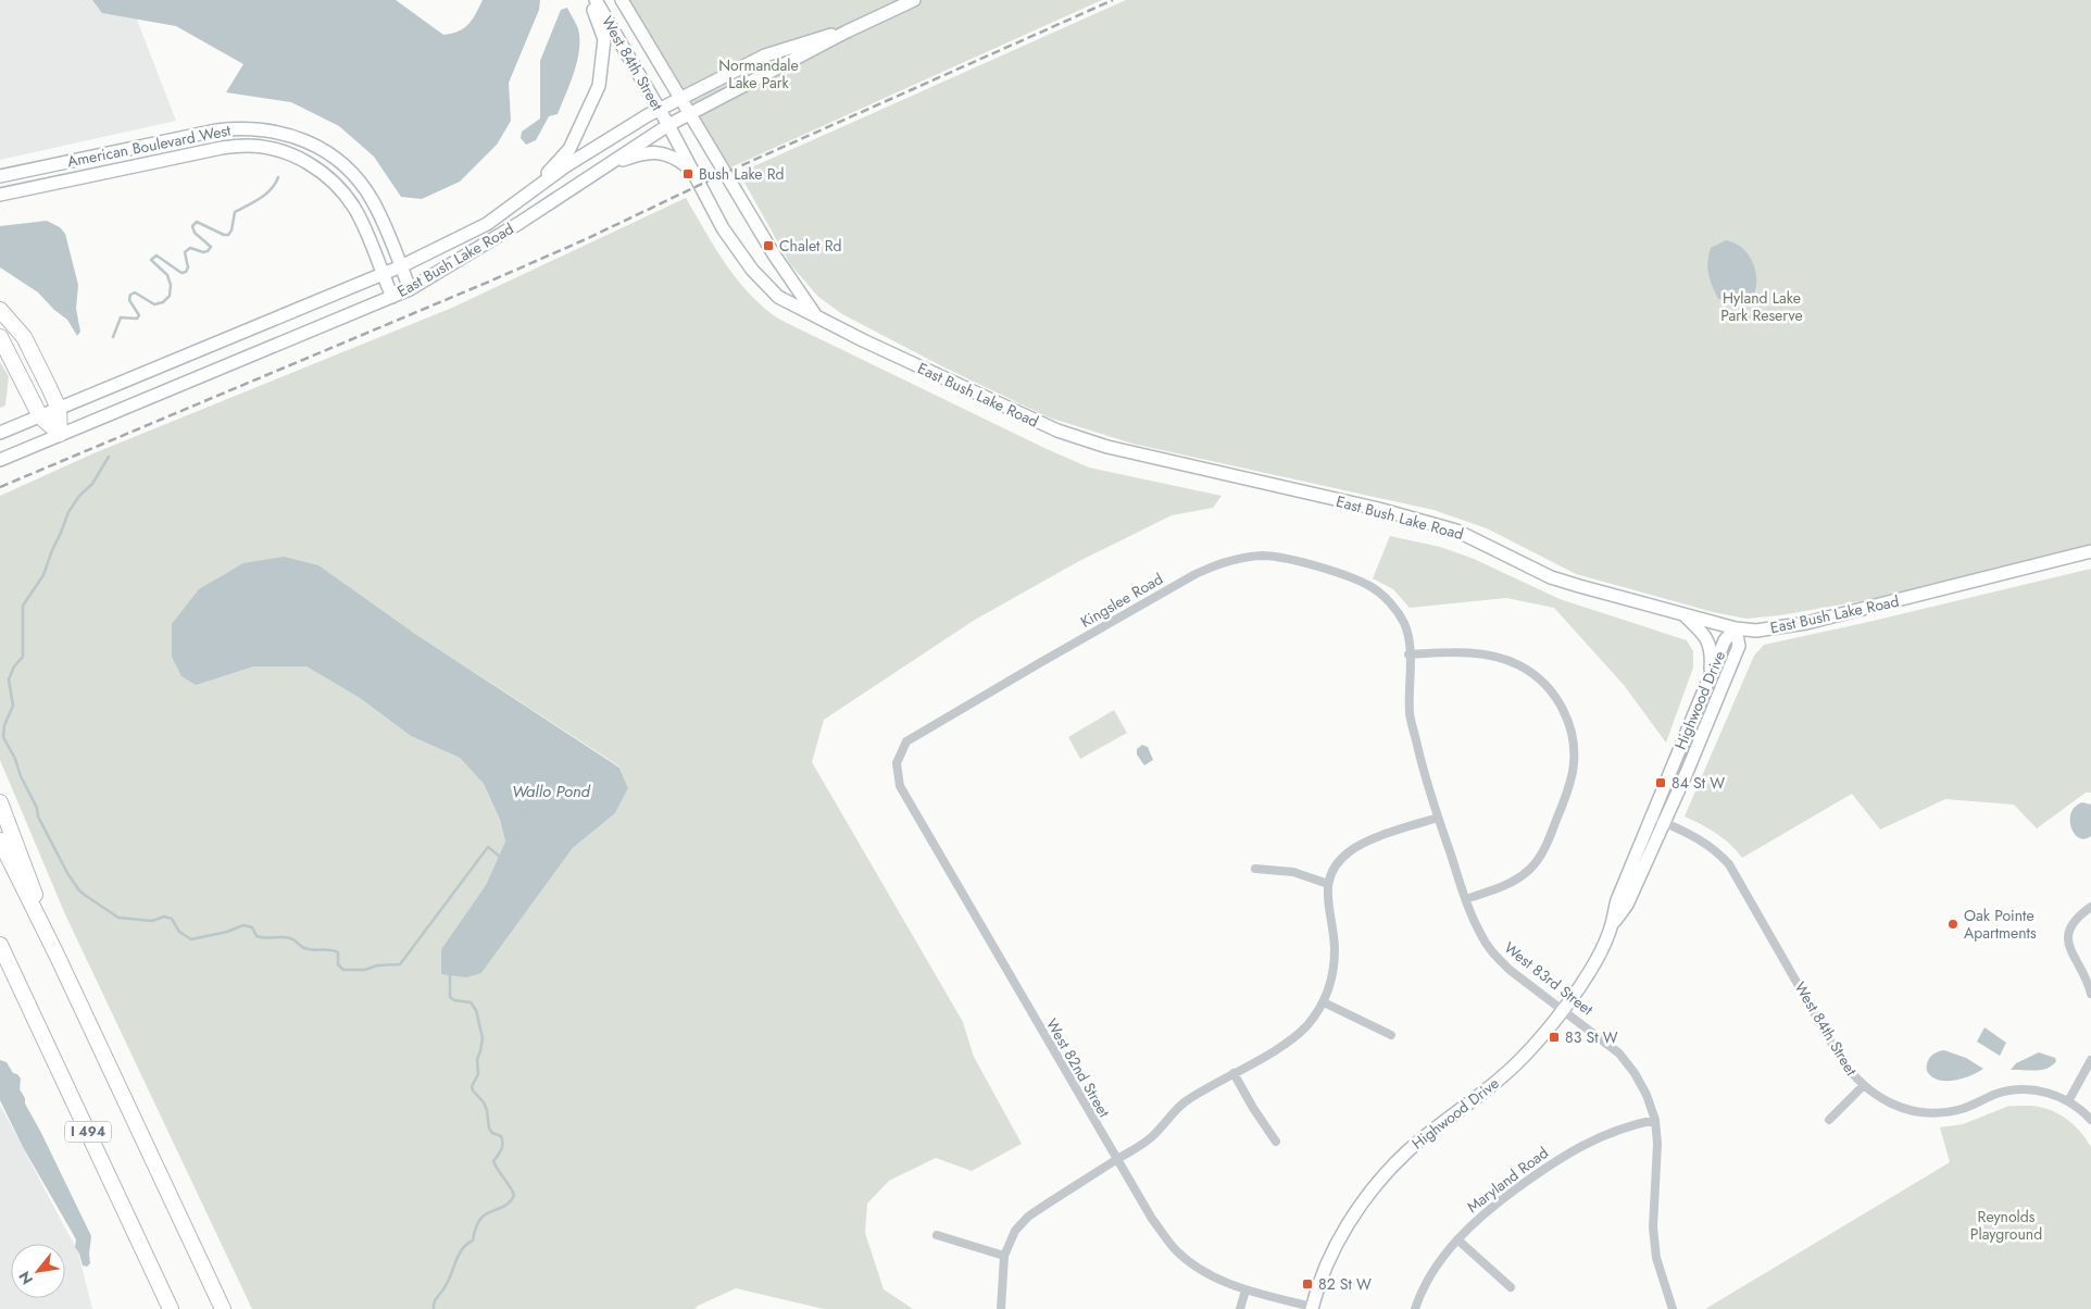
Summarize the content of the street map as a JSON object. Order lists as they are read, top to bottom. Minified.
{"streets":{"highway":["I 494"],"street":["West 84th Street","American Boulevard West","East Bush Lake Road","Kingslee Road","Highwood Drive","West 83rd Street","West 82nd Street","Maryland Road"]},"crossings":[["West 84th Street","East Bush Lake Road"],["West 84th Street","Highwood Drive"],["American Boulevard West","East Bush Lake Road"],["East Bush Lake Road","Highwood Drive"],["Kingslee Road","West 83rd Street"],["Kingslee Road","West 82nd Street"],["Highwood Drive","West 83rd Street"],["Highwood Drive","West 82nd Street"],["West 83rd Street","Maryland Road"]],"water":["Wallo Pond"],"parks":["Normandale Lake Park","Hyland Lake Park Reserve","Reynolds Playground"],"places":{"transit":["Bush Lake Rd","Chalet Rd","84 St W","83 St W","82 St W"],"other":["Oak Pointe Apartments"]},"north":"bottom left"}
